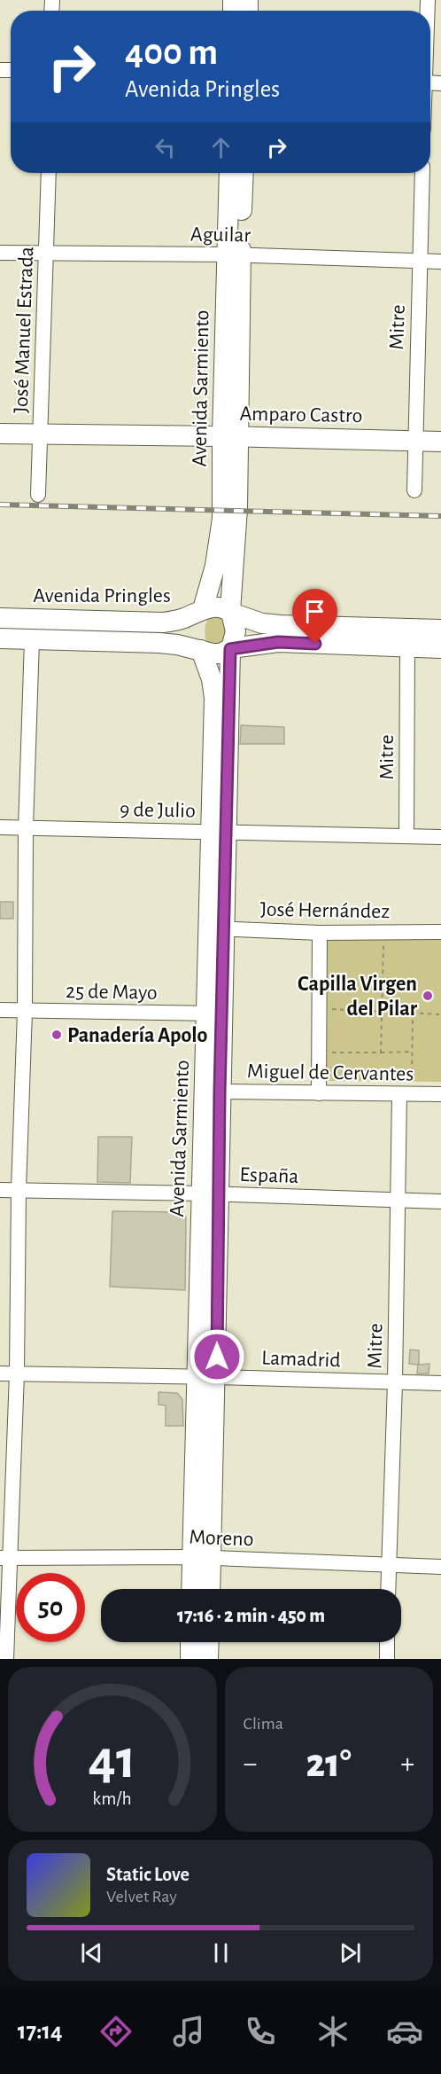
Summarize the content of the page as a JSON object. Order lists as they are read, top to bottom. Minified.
{"streets":{"main road":["Avenida Sarmiento","Amparo Castro","Avenida Pringles"],"street":["Aguilar","Mitre","José Manuel Estrada","9 de Julio","José Hernández","25 de Mayo","Miguel de Cervantes","España","Lamadrid","Moreno"]},"crossings":[["Aguilar","Mitre"],["Aguilar","José Manuel Estrada"],["Aguilar","Avenida Sarmiento"],["Mitre","Amparo Castro"],["Mitre","9 de Julio"],["Mitre","Miguel de Cervantes"],["Mitre","España"],["Mitre","Lamadrid"],["Mitre","Moreno"],["José Manuel Estrada","Amparo Castro"],["Avenida Sarmiento","Amparo Castro"],["Avenida Sarmiento","Avenida Pringles"],["Avenida Sarmiento","9 de Julio"],["Avenida Sarmiento","José Hernández"],["Avenida Sarmiento","25 de Mayo"],["Avenida Sarmiento","Miguel de Cervantes"],["Avenida Sarmiento","España"],["Avenida Sarmiento","Lamadrid"],["Avenida Sarmiento","Moreno"]],"places":["Capilla Virgen del Pilar","Panadería Apolo"],"page":{"turn":["400 m","Avenida Pringles"],"limit":"50","trip":"17:16 · 2 min · 450 m","tile":"Clima","heat":["−","21°","+"],"song":["Static Love","Velvet Ray"],"tabs":"17:14","gauge":["41","km/h"]}}
